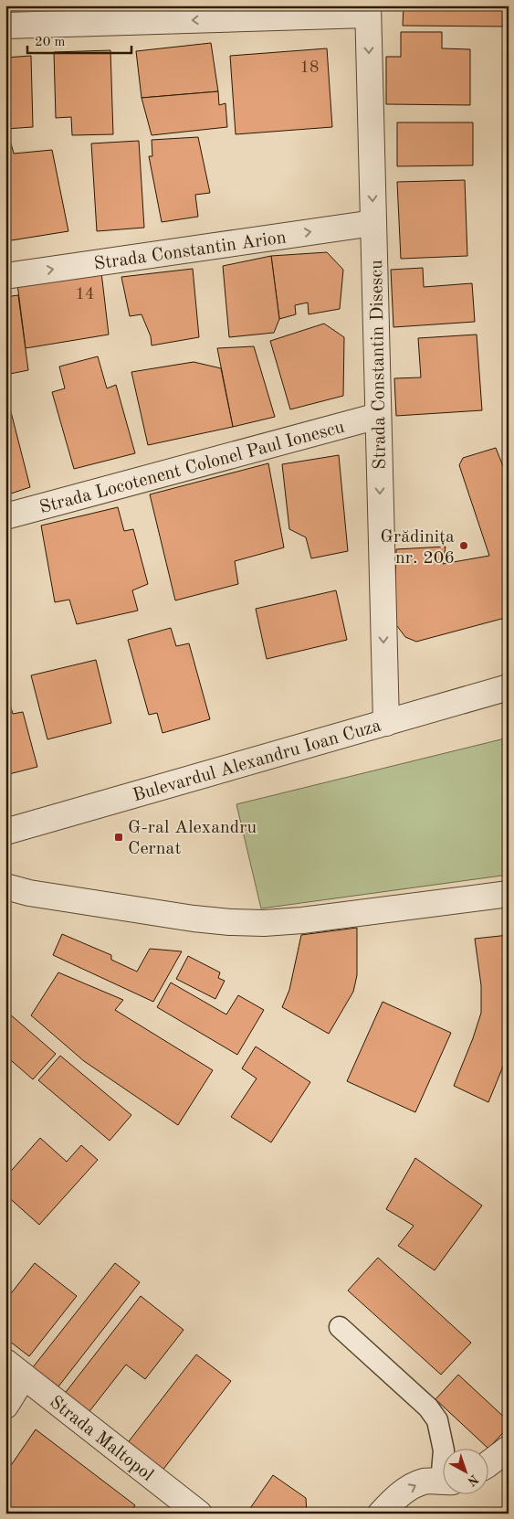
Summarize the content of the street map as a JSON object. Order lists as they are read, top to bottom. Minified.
{"streets":{"street":["Strada Constantin Arion","Strada Constantin Disescu","Strada Locotenent Colonel Paul Ionescu","Bulevardul Alexandru Ioan Cuza","Strada Maltopol"]},"crossings":[["Strada Constantin Arion","Strada Constantin Disescu"],["Strada Constantin Disescu","Strada Locotenent Colonel Paul Ionescu"],["Strada Constantin Disescu","Bulevardul Alexandru Ioan Cuza"]],"one_way":["Strada Constantin Arion","Strada Constantin Disescu"],"places":{"other":["Grădinița nr. 206"],"transit":["G-ral Alexandru Cernat"]},"house_numbers":["18","14"],"scale_bar":"20 m","north":"bottom right"}
